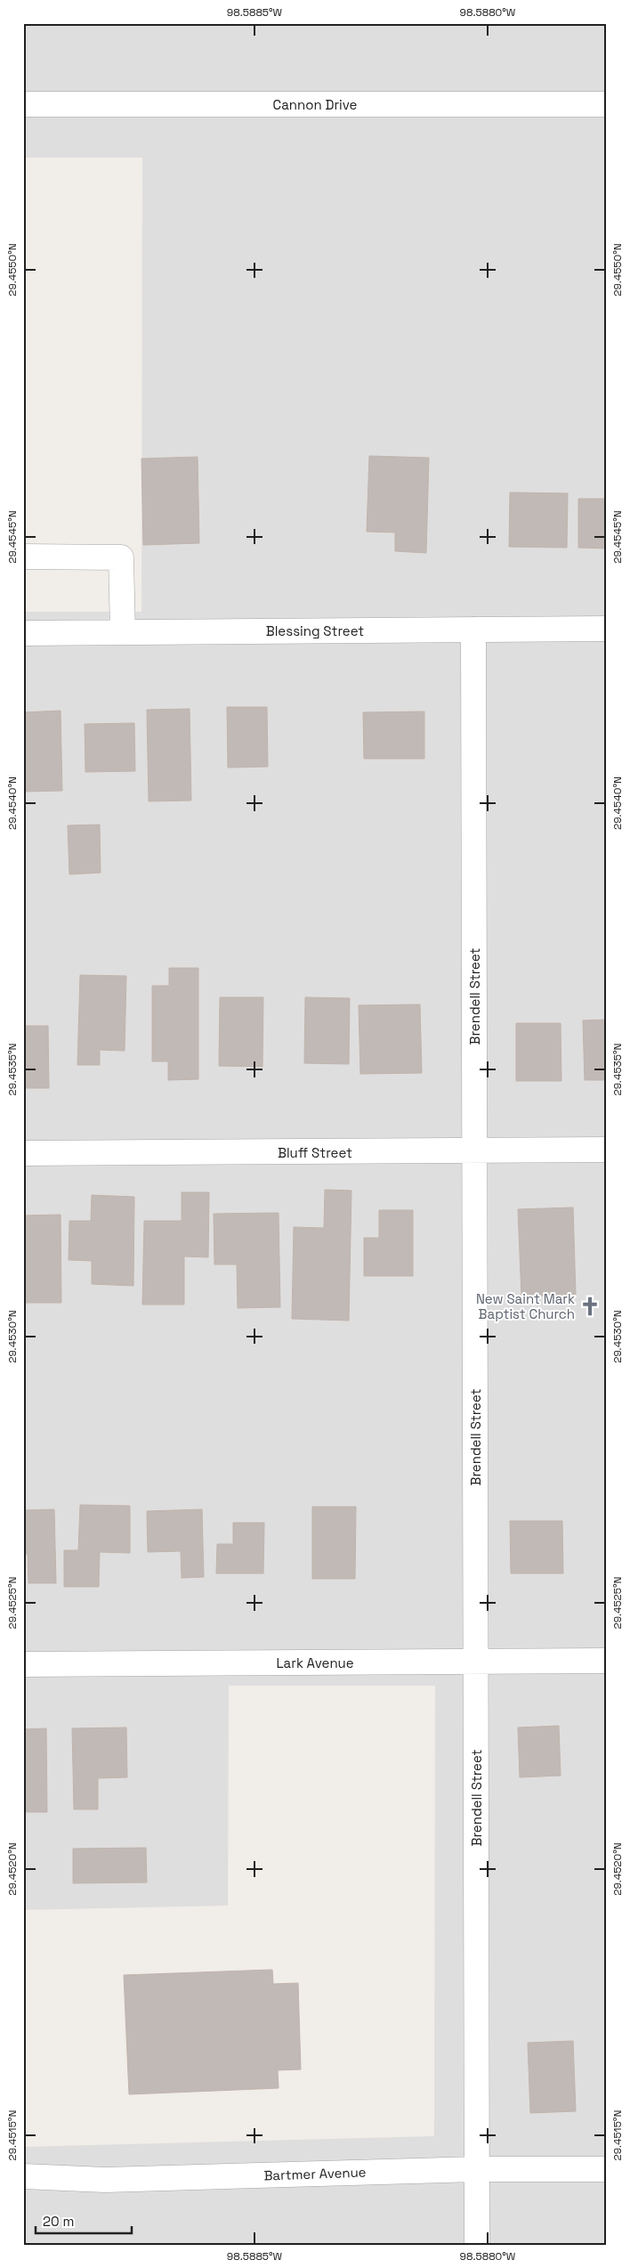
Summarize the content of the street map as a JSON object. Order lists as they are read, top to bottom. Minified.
{"streets":{"street":["Cannon Drive","Blessing Street","Brendell Street","Bluff Street","Lark Avenue","Bartmer Avenue"]},"crossings":[["Blessing Street","Brendell Street"],["Brendell Street","Bluff Street"],["Brendell Street","Lark Avenue"],["Brendell Street","Bartmer Avenue"]],"places":{"church":["New Saint Mark Baptist Church"]},"scale_bar":"20 m","coordinates":["98.5885°W","98.5880°W","29.4550°N","29.4545°N","29.4540°N","29.4535°N","29.4530°N","29.4525°N","29.4520°N","29.4515°N"]}
